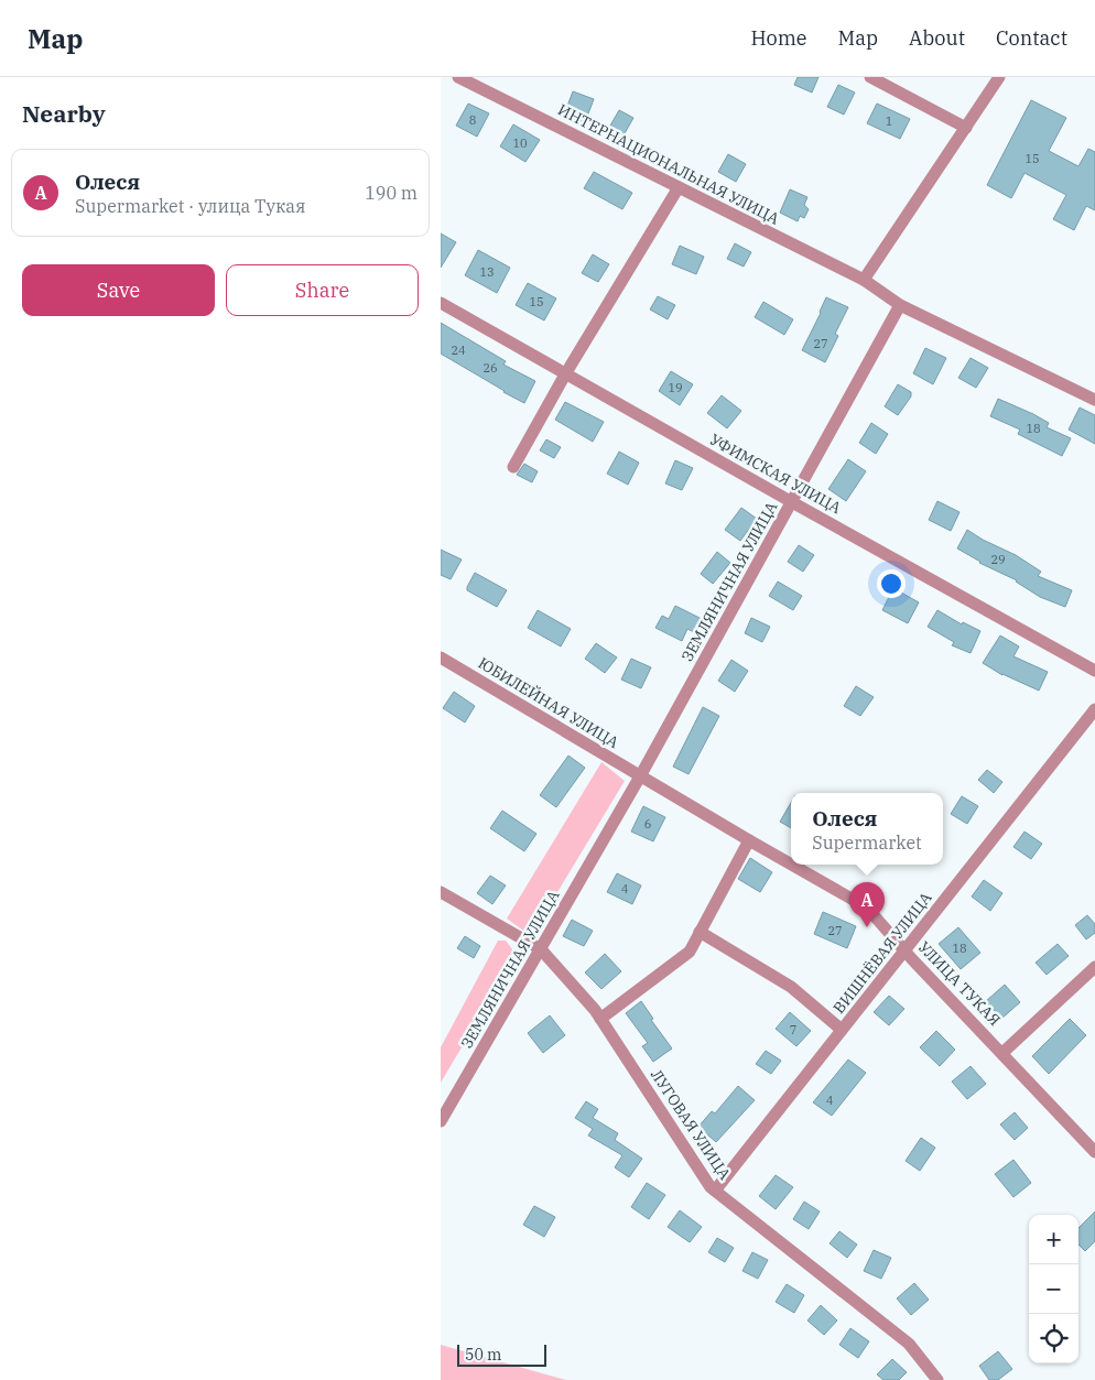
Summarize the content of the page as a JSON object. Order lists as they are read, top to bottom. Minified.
{"streets":{"street":["ИНТЕРНАЦИОНАЛЬНАЯ УЛИЦА","УФИМСКАЯ УЛИЦА","ЗЕМЛЯНИЧНАЯ УЛИЦА","ЮБИЛЕЙНАЯ УЛИЦА","ВИШНЁВАЯ УЛИЦА","УЛИЦА ТУКАЯ","ЛУГОВАЯ УЛИЦА"]},"crossings":[["УФИМСКАЯ УЛИЦА","ЗЕМЛЯНИЧНАЯ УЛИЦА"],["ЗЕМЛЯНИЧНАЯ УЛИЦА","ЮБИЛЕЙНАЯ УЛИЦА"],["ЗЕМЛЯНИЧНАЯ УЛИЦА","УЛИЦА ТУКАЯ"],["ЗЕМЛЯНИЧНАЯ УЛИЦА","ЛУГОВАЯ УЛИЦА"],["ЮБИЛЕЙНАЯ УЛИЦА","УЛИЦА ТУКАЯ"],["ВИШНЁВАЯ УЛИЦА","УЛИЦА ТУКАЯ"],["ВИШНЁВАЯ УЛИЦА","ЛУГОВАЯ УЛИЦА"]],"house_numbers":["8","1","10","15","13","15","27","24","26","19","18","29","6","4","27","18","7","4"],"scale_bar":"50 m","page":{"header":"Map","nav":["Home","Map","About","Contact"],"heading":"Nearby","list":[{"mark":"A","name":"Олеся","note":"Supermarket · улица Тукая","value":"190 m"}],"buttons":["Save","Share"],"popup":["Олеся","Supermarket"],"pins":"A","map_buttons":["+","−"],"scale":"50 m"}}
